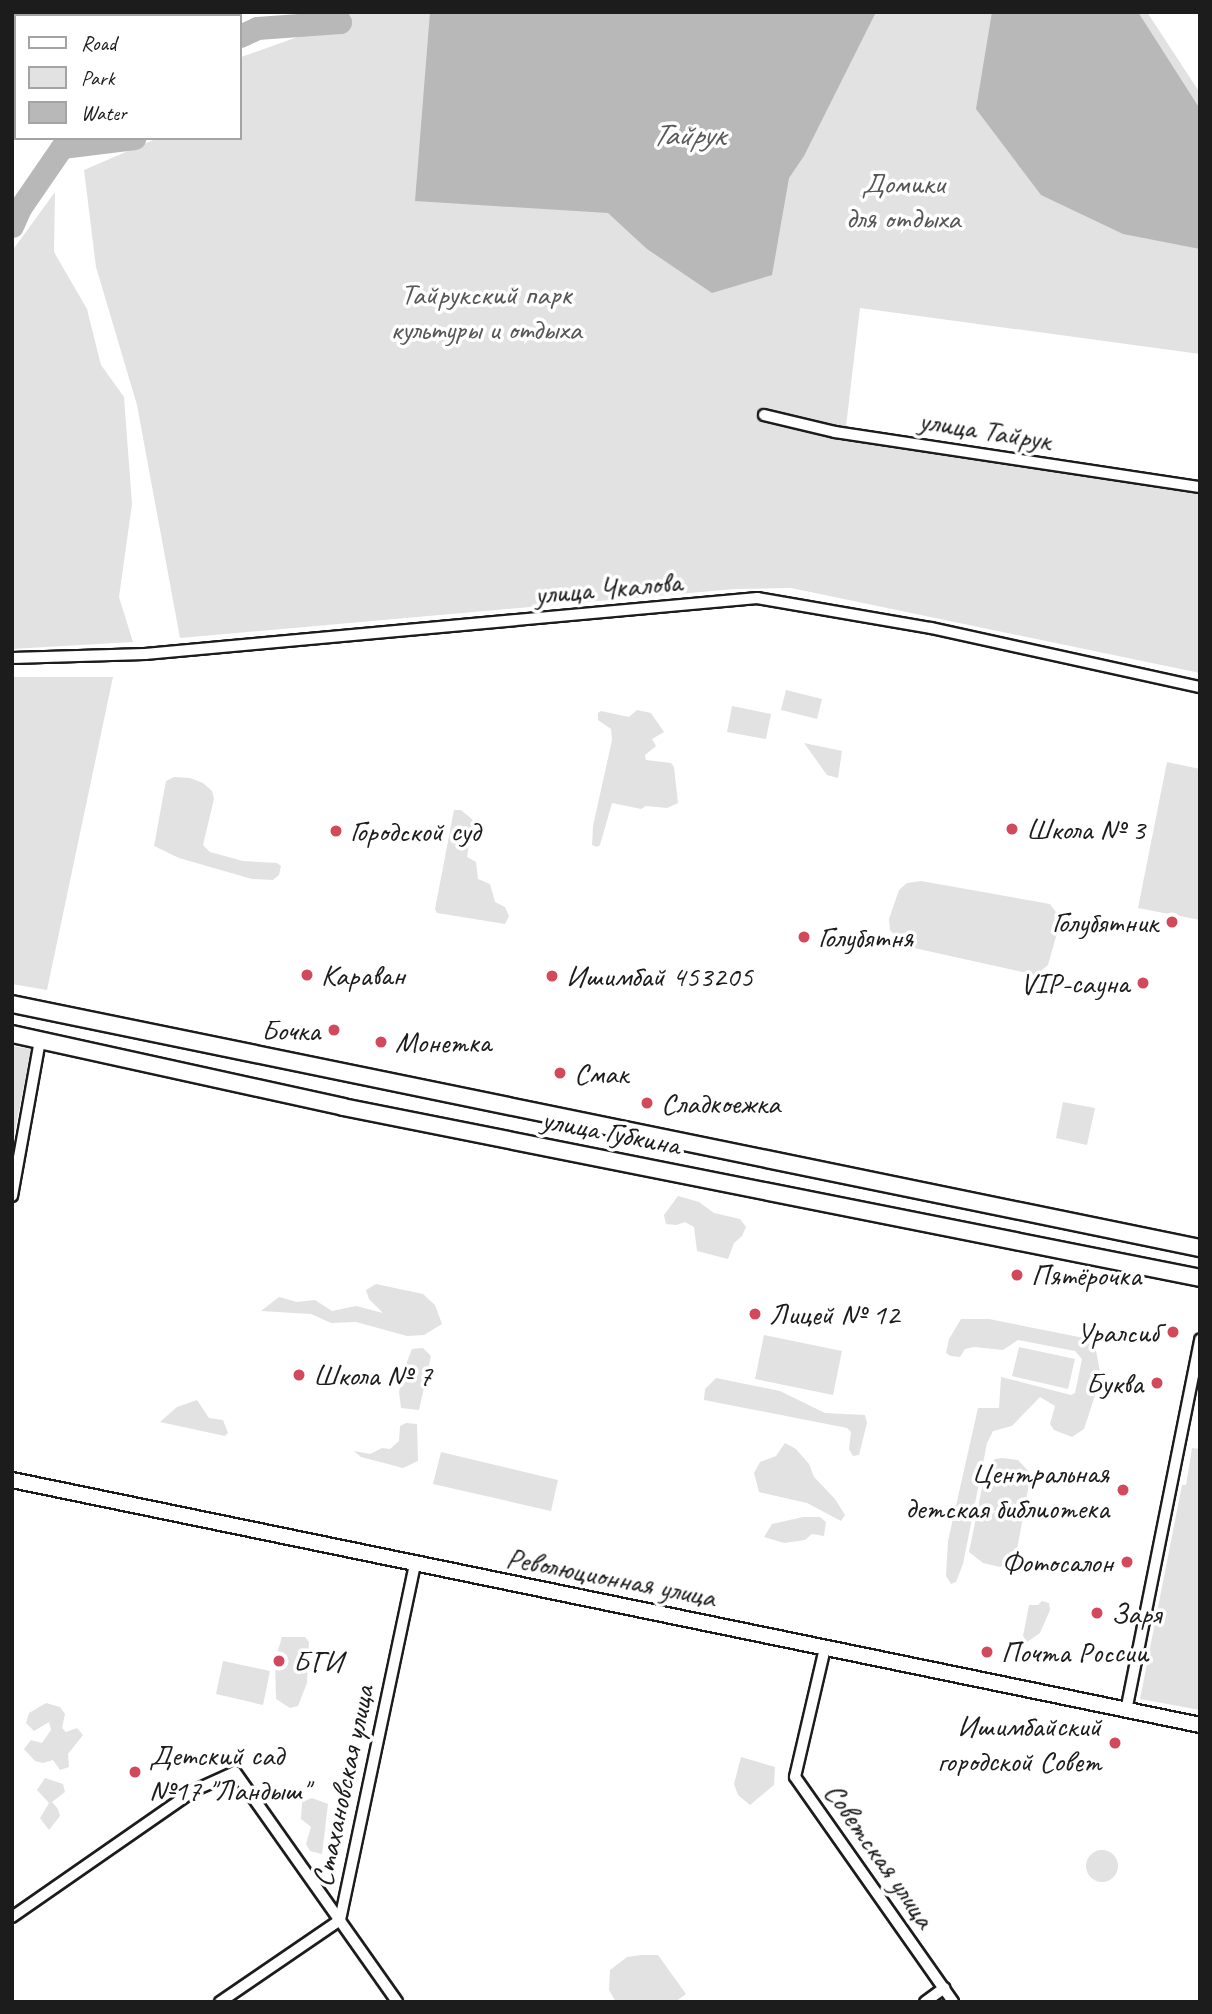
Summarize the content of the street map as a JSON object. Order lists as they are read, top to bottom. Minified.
{"streets":{"main road":["улица Губкина"],"street":["улица Тайрук","улица Чкалова","Революционная улица","Стахановская улица","Советская улица"]},"crossings":[["Революционная улица","Стахановская улица"],["Революционная улица","Советская улица"]],"water":["Тайрук"],"parks":["Домики для отдыха","Тайрукский парк культуры и отдыха"],"places":["Школа № 3","Городской суд","Голубятник","Голубятня","Караван","Ишимбай 453205","VIP-сауна","Бочка","Монетка","Смак","Сладкоежка","Пятёрочка","Лицей № 12","Уралсиб","Школа № 7","Буква","Центральная детская библиотека","Фотосалон","Заря","Почта России","БГИ","Ишимбайский городской Совет","Детский сад №17 \"Ландыш\""],"legend":["Road","Park","Water"]}
